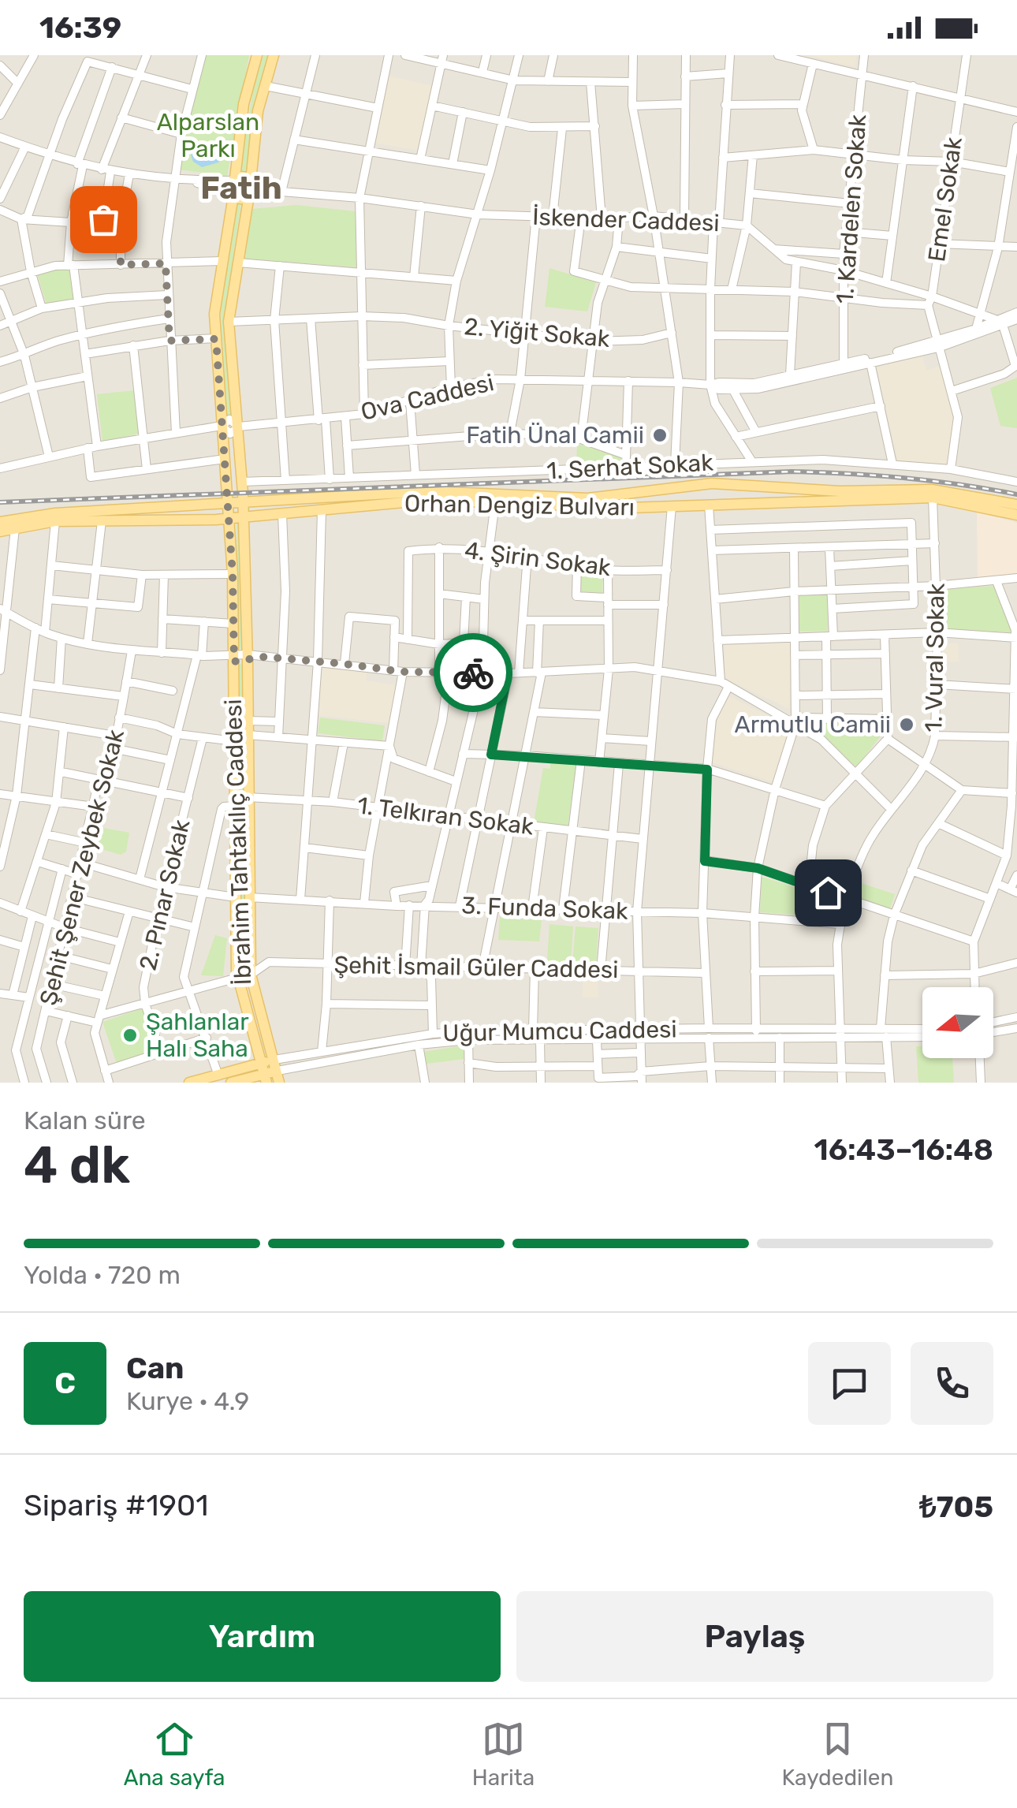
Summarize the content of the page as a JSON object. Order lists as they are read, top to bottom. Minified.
{"streets":{"main road":["Orhan Dengiz Bulvarı","İbrahim Tahtakılıç Caddesi","Uğur Mumcu Caddesi"],"street":["Emel Sokak","1. Kardelen Sokak","İskender Caddesi","2. Yiğit Sokak","Ova Caddesi","1. Serhat Sokak","4. Şirin Sokak","1. Vural Sokak","1. Telkıran Sokak","Şehit Şener Zeybek Sokak","2. Pınar Sokak","3. Funda Sokak","Şehit İsmail Güler Caddesi"]},"crossings":[["Emel Sokak","İskender Caddesi"],["Emel Sokak","Ova Caddesi"],["Emel Sokak","1. Serhat Sokak"],["1. Kardelen Sokak","İskender Caddesi"],["1. Kardelen Sokak","Ova Caddesi"],["İskender Caddesi","Ova Caddesi"],["2. Yiğit Sokak","İbrahim Tahtakılıç Caddesi"],["Ova Caddesi","İbrahim Tahtakılıç Caddesi"],["1. Serhat Sokak","İbrahim Tahtakılıç Caddesi"],["Orhan Dengiz Bulvarı","1. Vural Sokak"],["Orhan Dengiz Bulvarı","İbrahim Tahtakılıç Caddesi"],["1. Vural Sokak","3. Funda Sokak"],["1. Vural Sokak","Uğur Mumcu Caddesi"],["1. Telkıran Sokak","İbrahim Tahtakılıç Caddesi"],["İbrahim Tahtakılıç Caddesi","3. Funda Sokak"],["İbrahim Tahtakılıç Caddesi","Şehit İsmail Güler Caddesi"],["İbrahim Tahtakılıç Caddesi","Uğur Mumcu Caddesi"]],"districts":["Fatih"],"parks":["Alparslan Parkı"],"places":["Fatih Ünal Camii","Armutlu Camii","Şahlanlar Halı Saha"],"north":"left","page":{"status":"16:39","heading":["4 dk","Kalan süre","16:43–16:48"],"panel":["Can","Kurye · 4.9","Sipariş #1901","₺705"],"bar":"Yolda · 720 m","round":"C","buttons":["Yardım","Paylaş"],"tabs":["Ana sayfa","Harita","Kaydedilen"]}}
